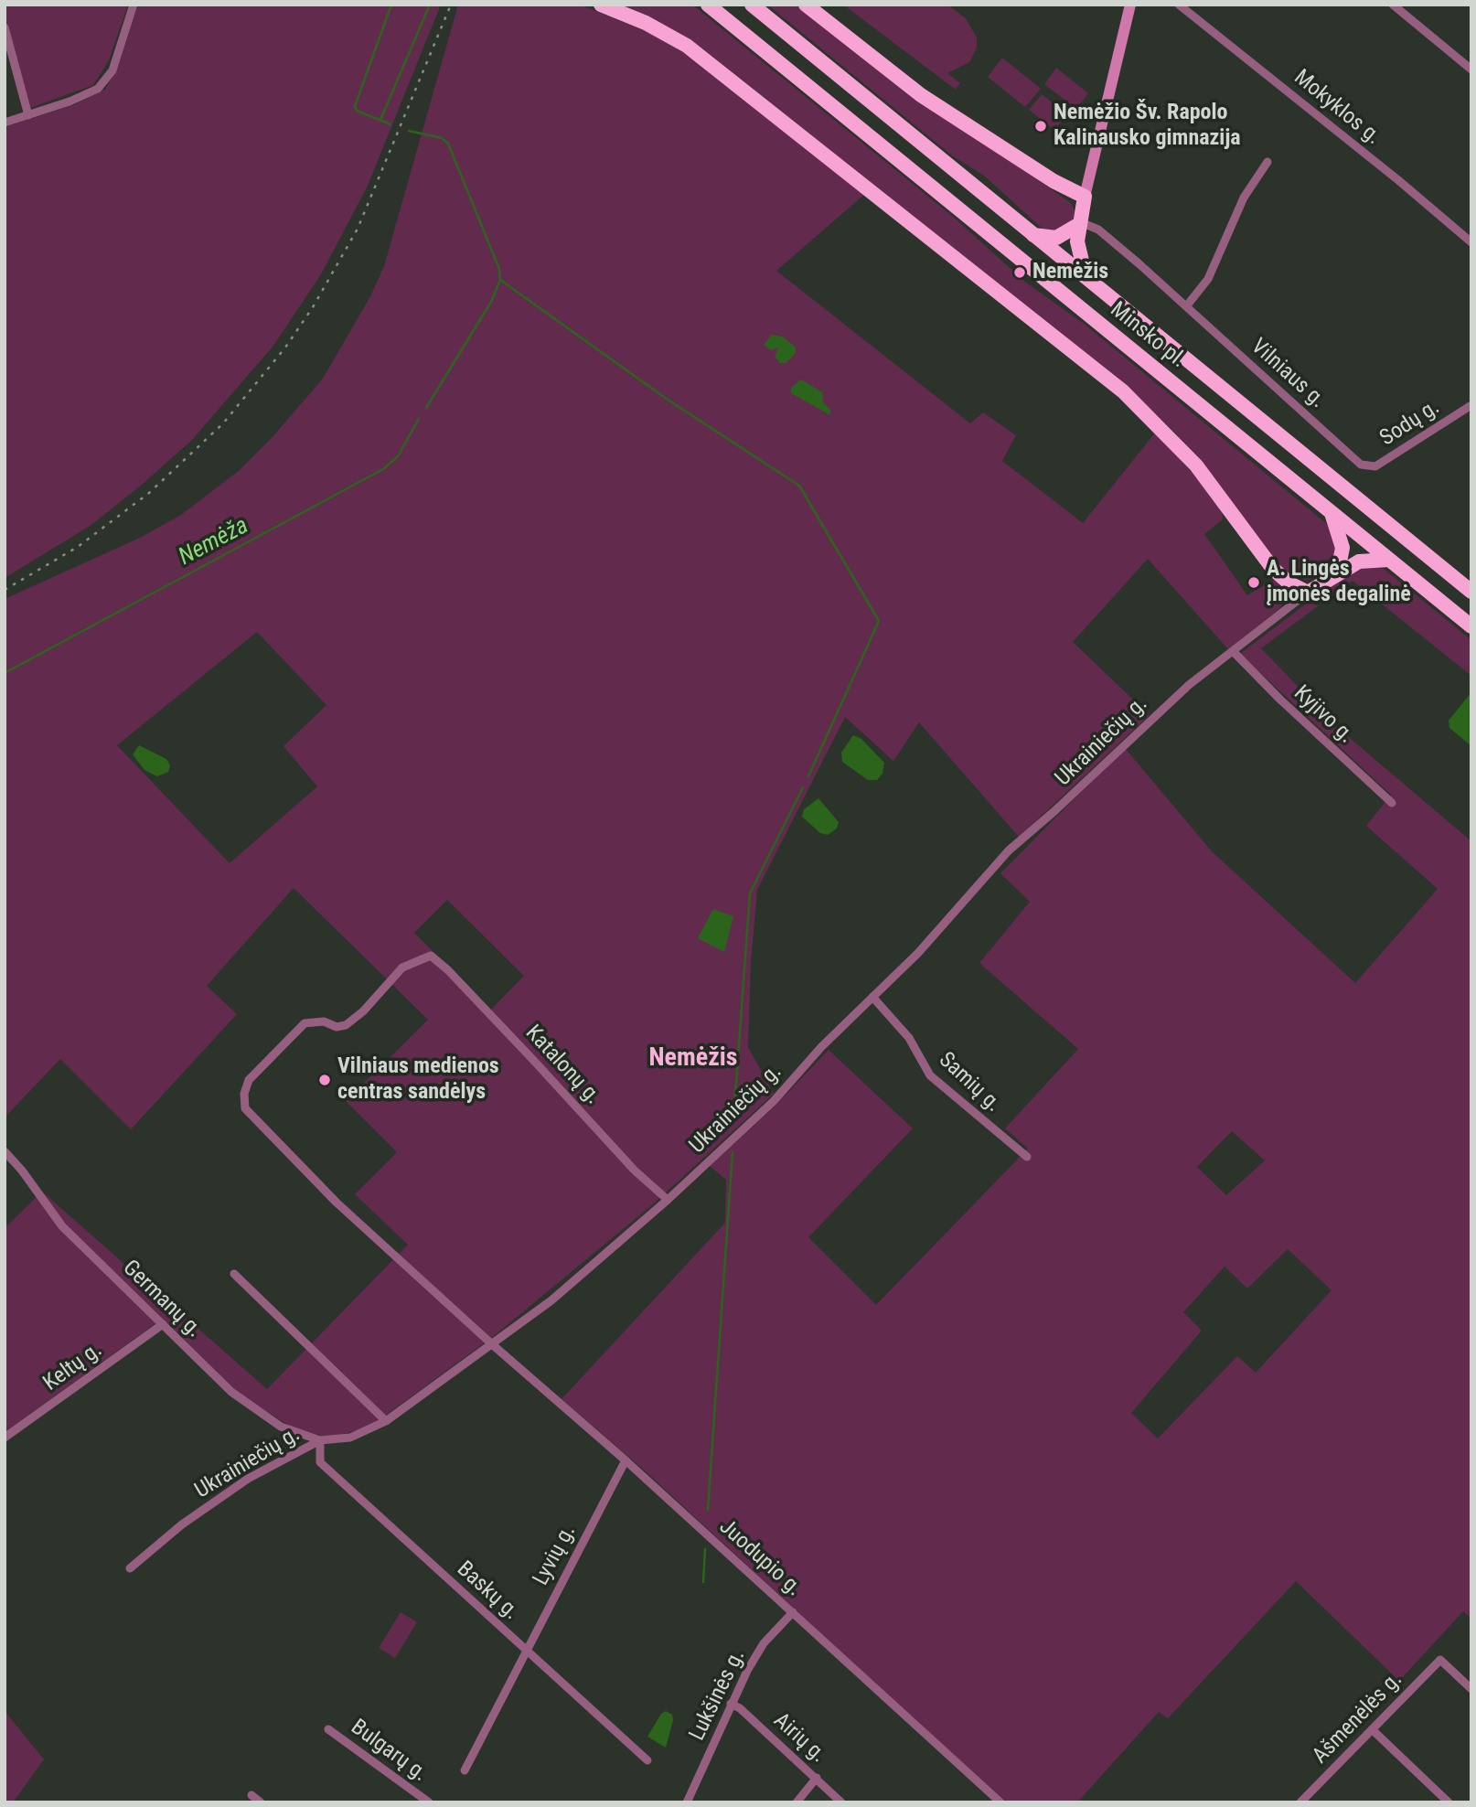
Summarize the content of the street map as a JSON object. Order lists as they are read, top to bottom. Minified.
{"streets":{"highway":["Minsko pl."],"street":["Mokyklos g.","Vilniaus g.","Sodų g.","Kyjivo g.","Ukrainiečių g.","Katalonų g.","Samių g.","Germanų g.","Keltų g.","Lyvių g.","Juodupio g.","Baskų g.","Lukšinės g.","Ašmenėlės g.","Airių g.","Bulgarų g."]},"crossings":[["Vilniaus g.","Sodų g."],["Kyjivo g.","Ukrainiečių g."],["Ukrainiečių g.","Katalonų g."],["Ukrainiečių g.","Samių g."],["Ukrainiečių g.","Germanų g."],["Ukrainiečių g.","Juodupio g."],["Ukrainiečių g.","Baskų g."],["Katalonų g.","Juodupio g."],["Germanų g.","Keltų g."],["Germanų g.","Baskų g."],["Lyvių g.","Juodupio g."],["Lyvių g.","Baskų g."],["Juodupio g.","Lukšinės g."],["Lukšinės g.","Airių g."]],"districts":["Nemėžis"],"water":["Nemėža"],"places":["Nemėžio Šv. Rapolo Kalinausko gimnazija","Nemėžis","A. Lingės įmonės degalinė","Vilniaus medienos centras sandėlys"]}
